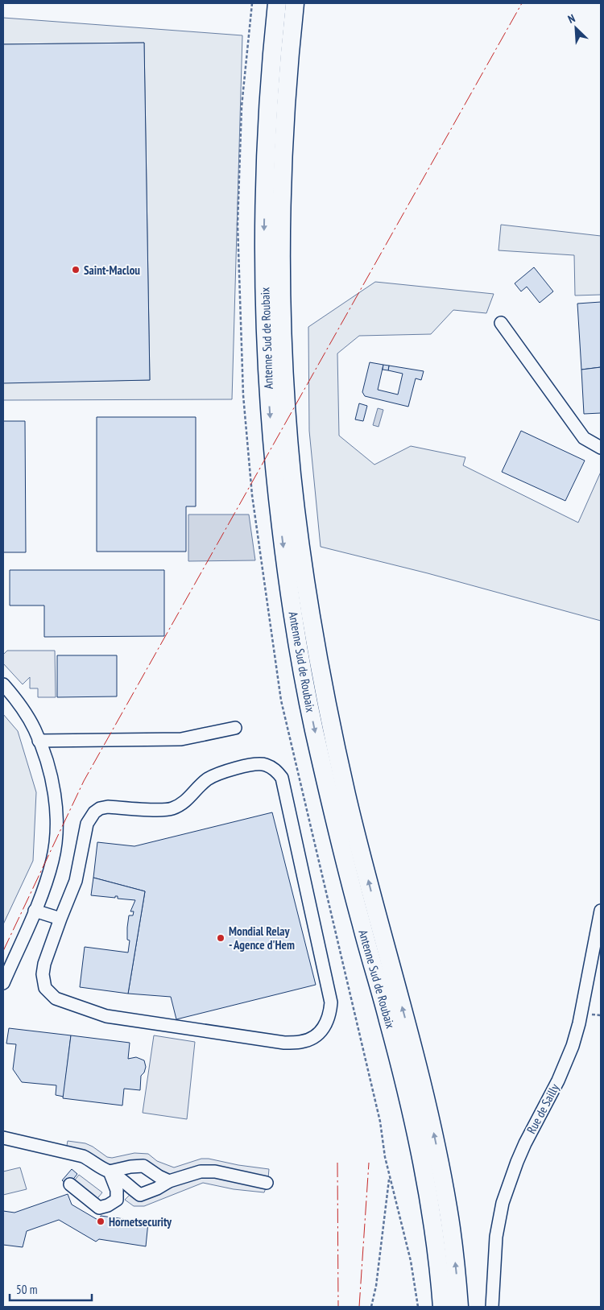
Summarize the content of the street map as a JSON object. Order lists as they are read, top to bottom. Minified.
{"streets":{"highway":["Antenne Sud de Roubaix"],"street":["Rue de Sailly"]},"places":["Saint-Maclou","Mondial Relay - Agence d'Hem","Hornetsecurity"],"scale_bar":"50 m","north":"top left"}
